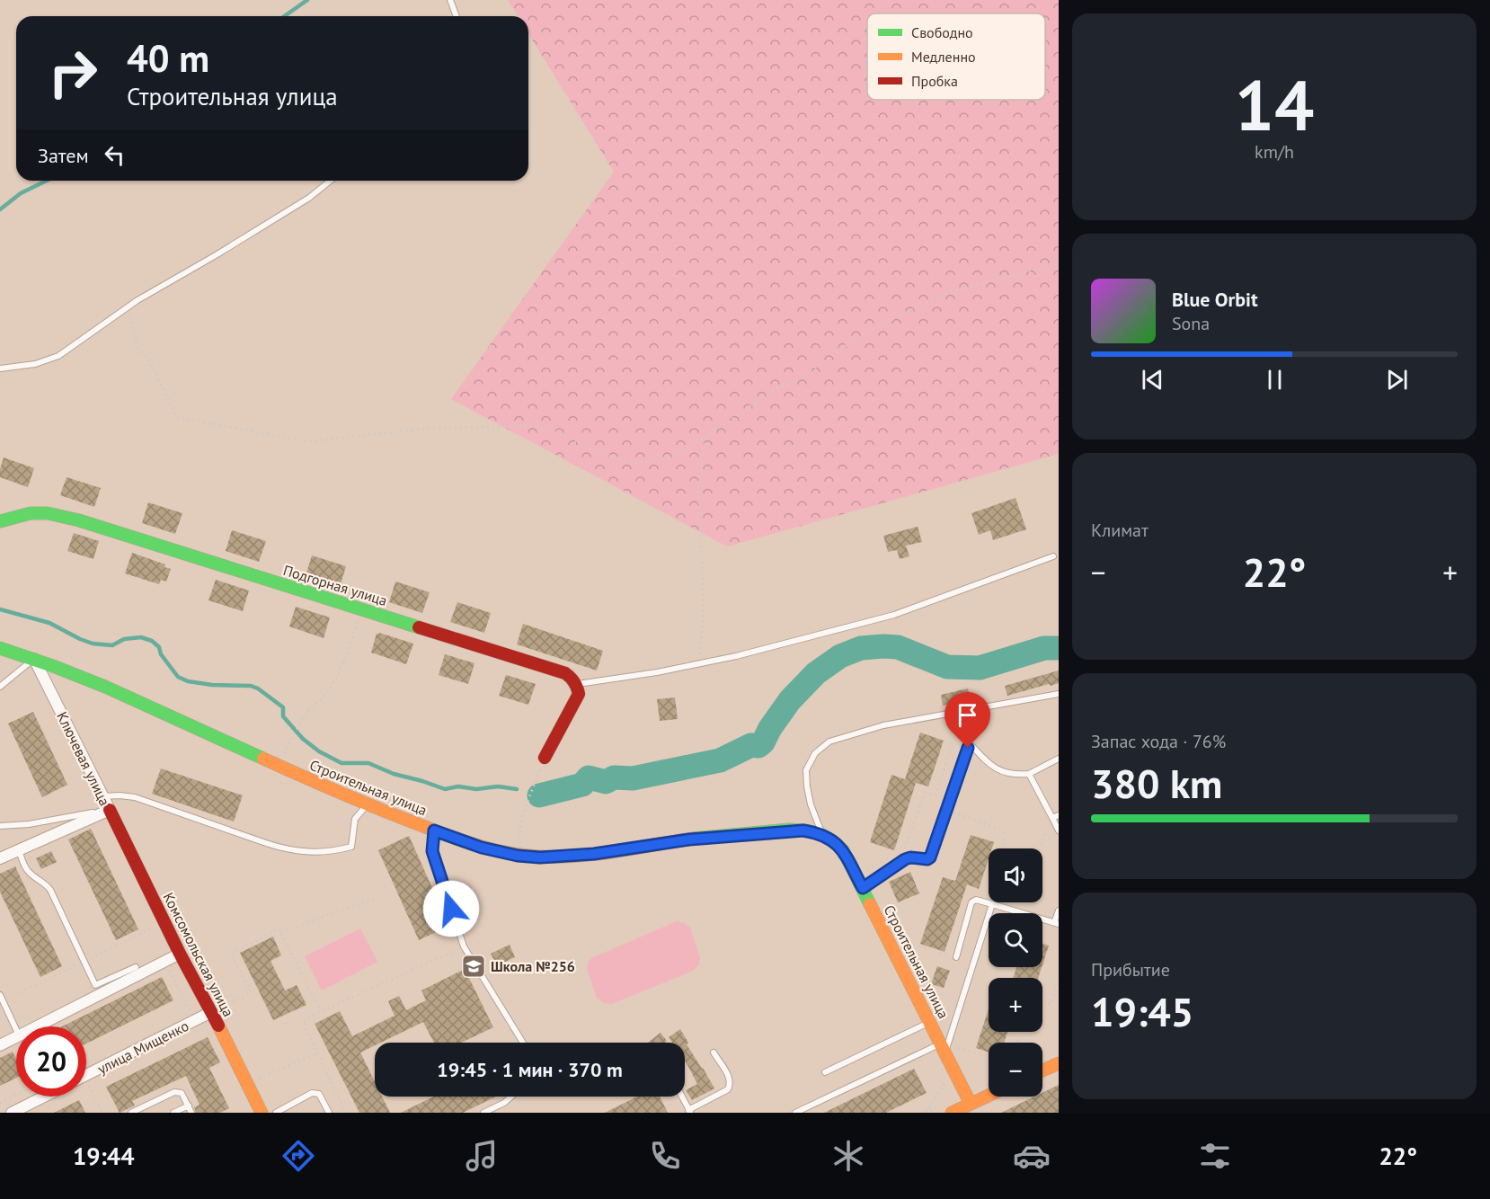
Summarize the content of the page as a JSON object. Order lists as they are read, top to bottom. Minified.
{"streets":{"street":["Подгорная улица","Ключевая улица","Строительная улица","Комсомольская улица","улица Мищенко"]},"crossings":[["Ключевая улица","Строительная улица"],["Ключевая улица","Комсомольская улица"],["Комсомольская улица","улица Мищенко"]],"places":{"school or university":["Школа №256"]},"legend":["Свободно","Медленно","Пробка"],"page":{"tile":[["14","km/h"],"Климат",["Запас хода · 76%","380 km"],["Прибытие","19:45"]],"turn":["40 m","Строительная улица"],"then":"Затем","song":["Blue Orbit","Sona"],"heat":["−","22°","+"],"map_buttons":["+","−"],"limit":"20","trip":"19:45 · 1 мин · 370 m","tabs":["19:44","22°"]}}
